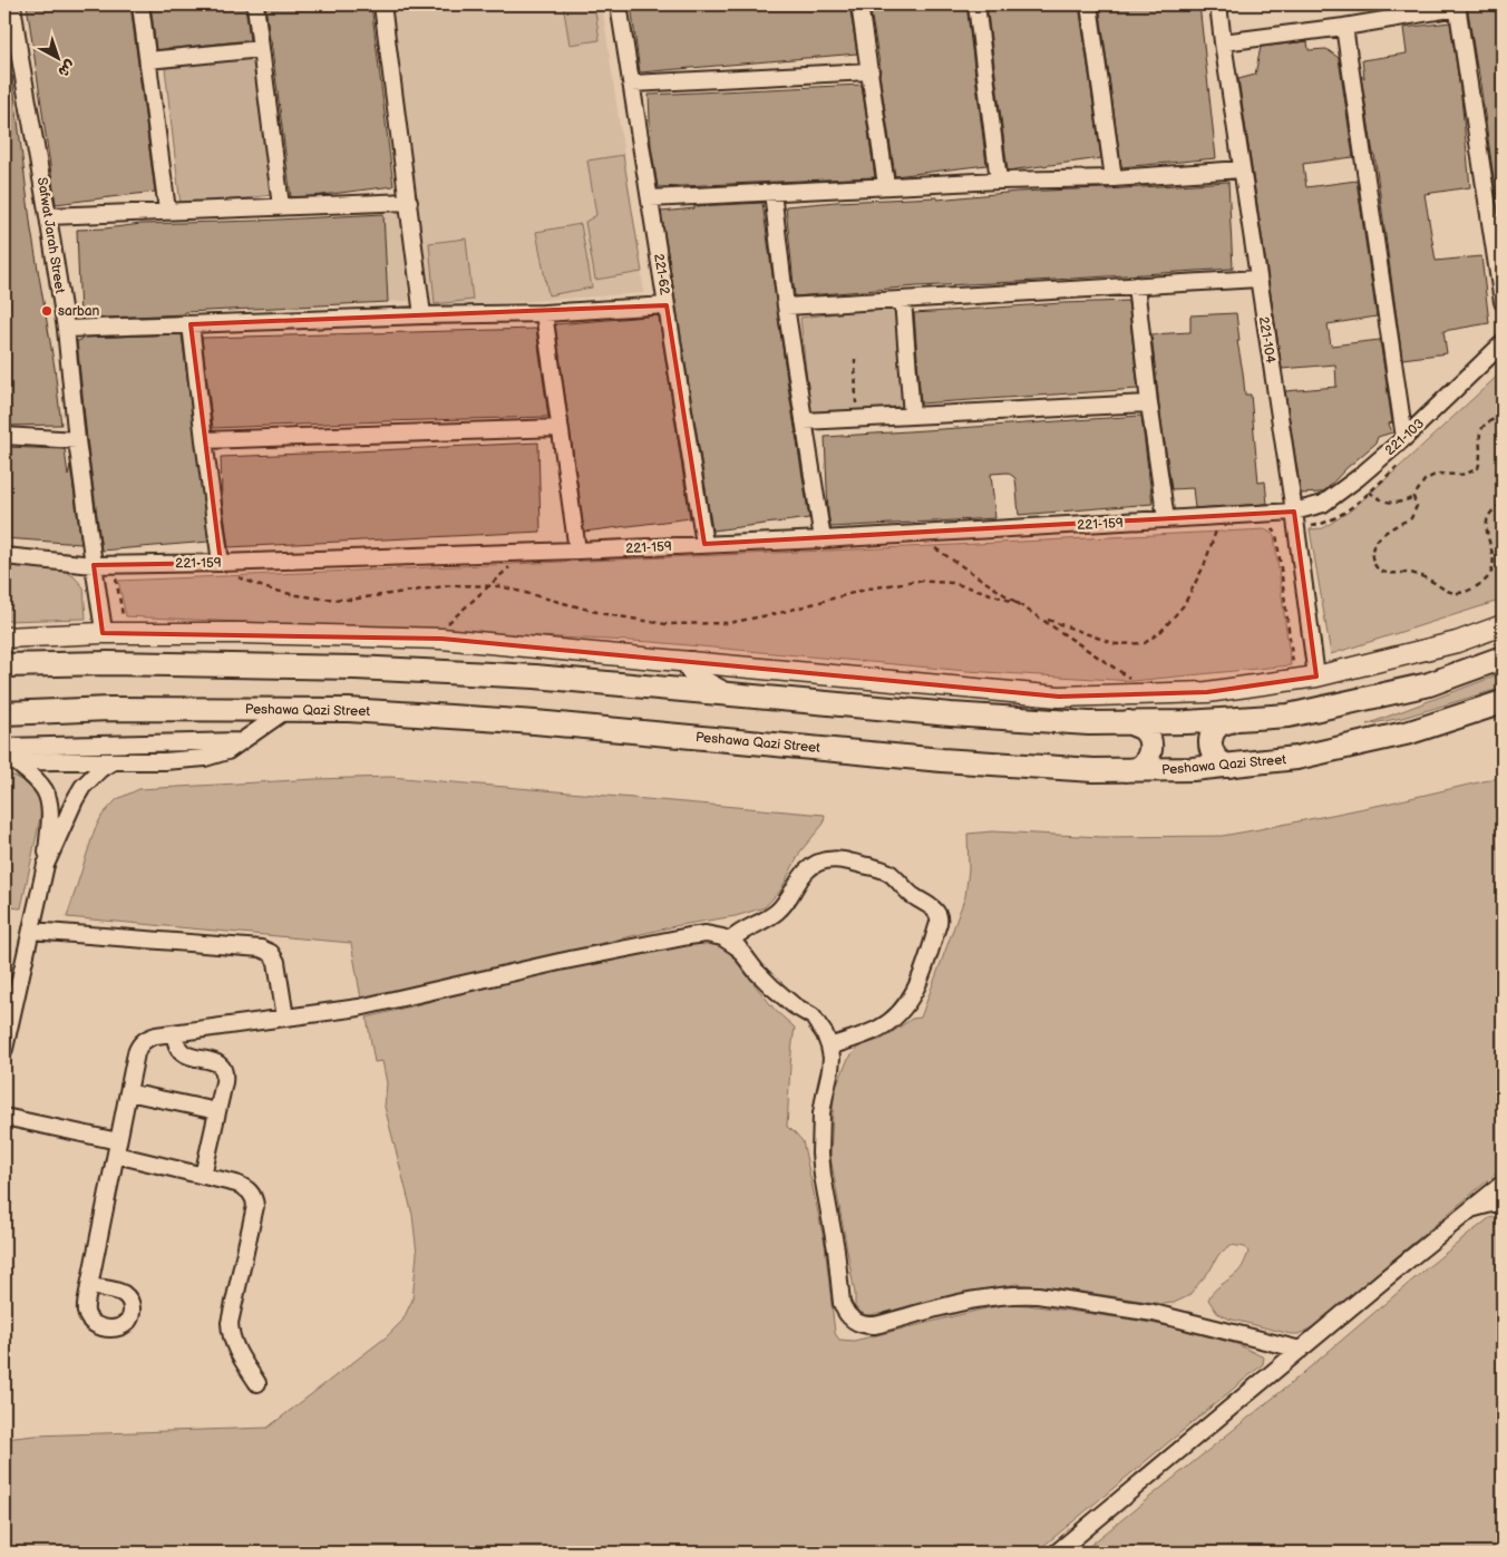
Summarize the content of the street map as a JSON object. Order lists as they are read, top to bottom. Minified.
{"streets":{"highway":["Peshawa Qazi Street"],"street":["Safwat Jarah Street","221-62","221-104","221-103","221-159"]},"crossings":[["Safwat Jarah Street","221-159"],["221-62","221-159"],["221-104","221-103"],["221-104","221-159"],["221-103","221-159"]],"places":["sarban"],"north":"bottom right"}
